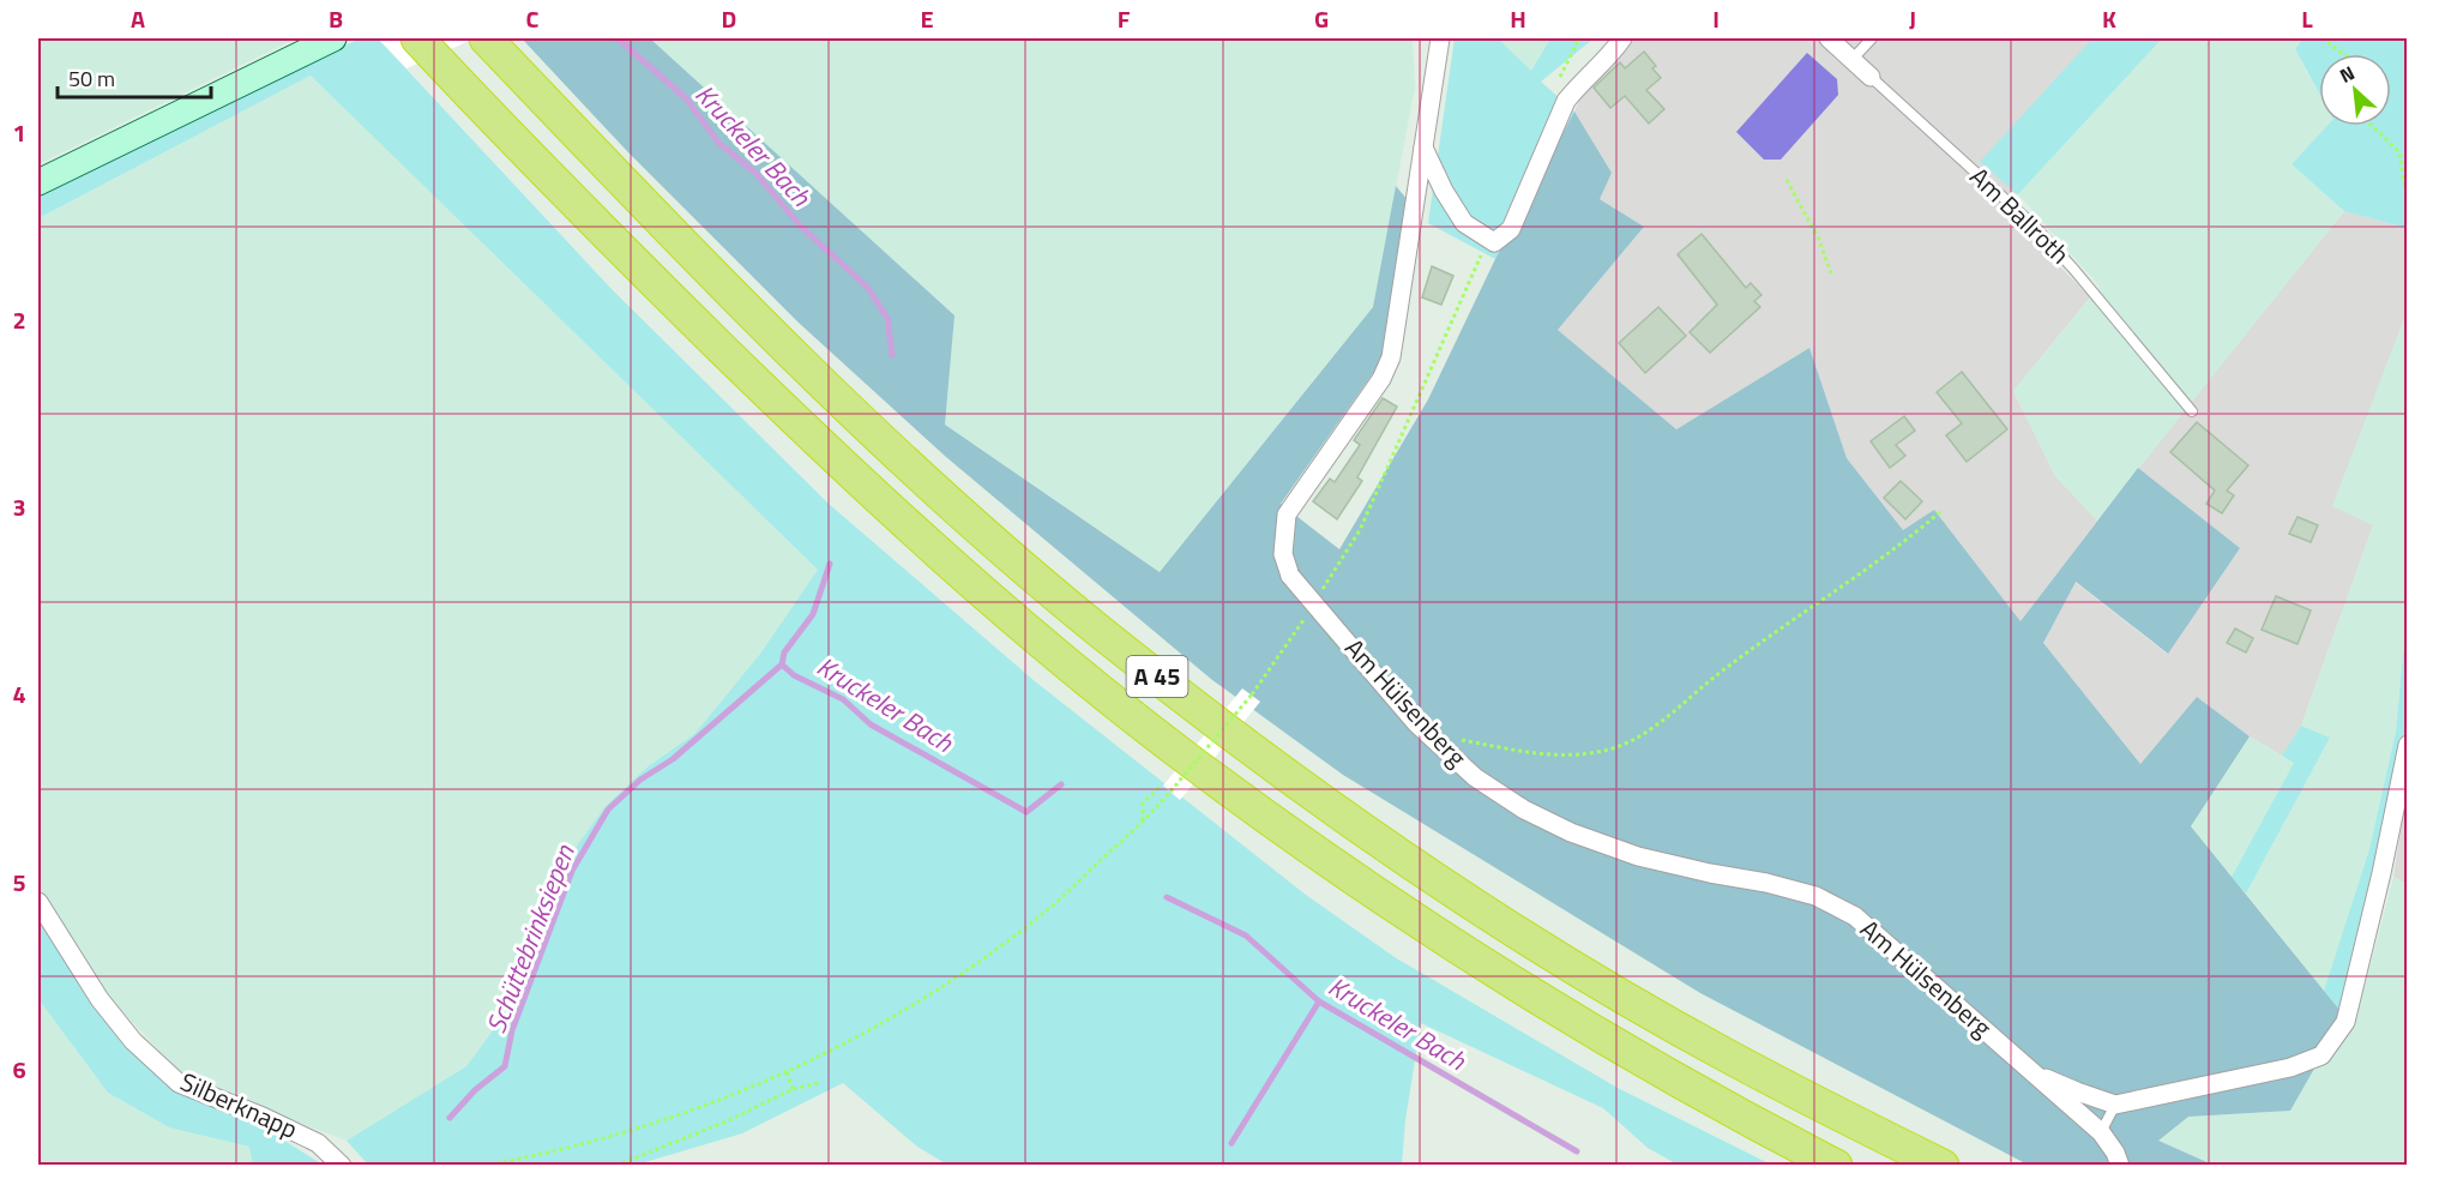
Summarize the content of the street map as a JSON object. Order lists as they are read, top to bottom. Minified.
{"streets":{"highway":["A 45"],"street":["Am Ballroth","Am Hülsenberg","Silberknapp"]},"water":["Kruckeler Bach","Schüttebrinksiepen"],"scale_bar":"50 m","north":"top left","grid":{"columns":["A","B","C","D","E","F","G","H","I","J","K","L"],"rows":["1","2","3","4","5","6"]}}
